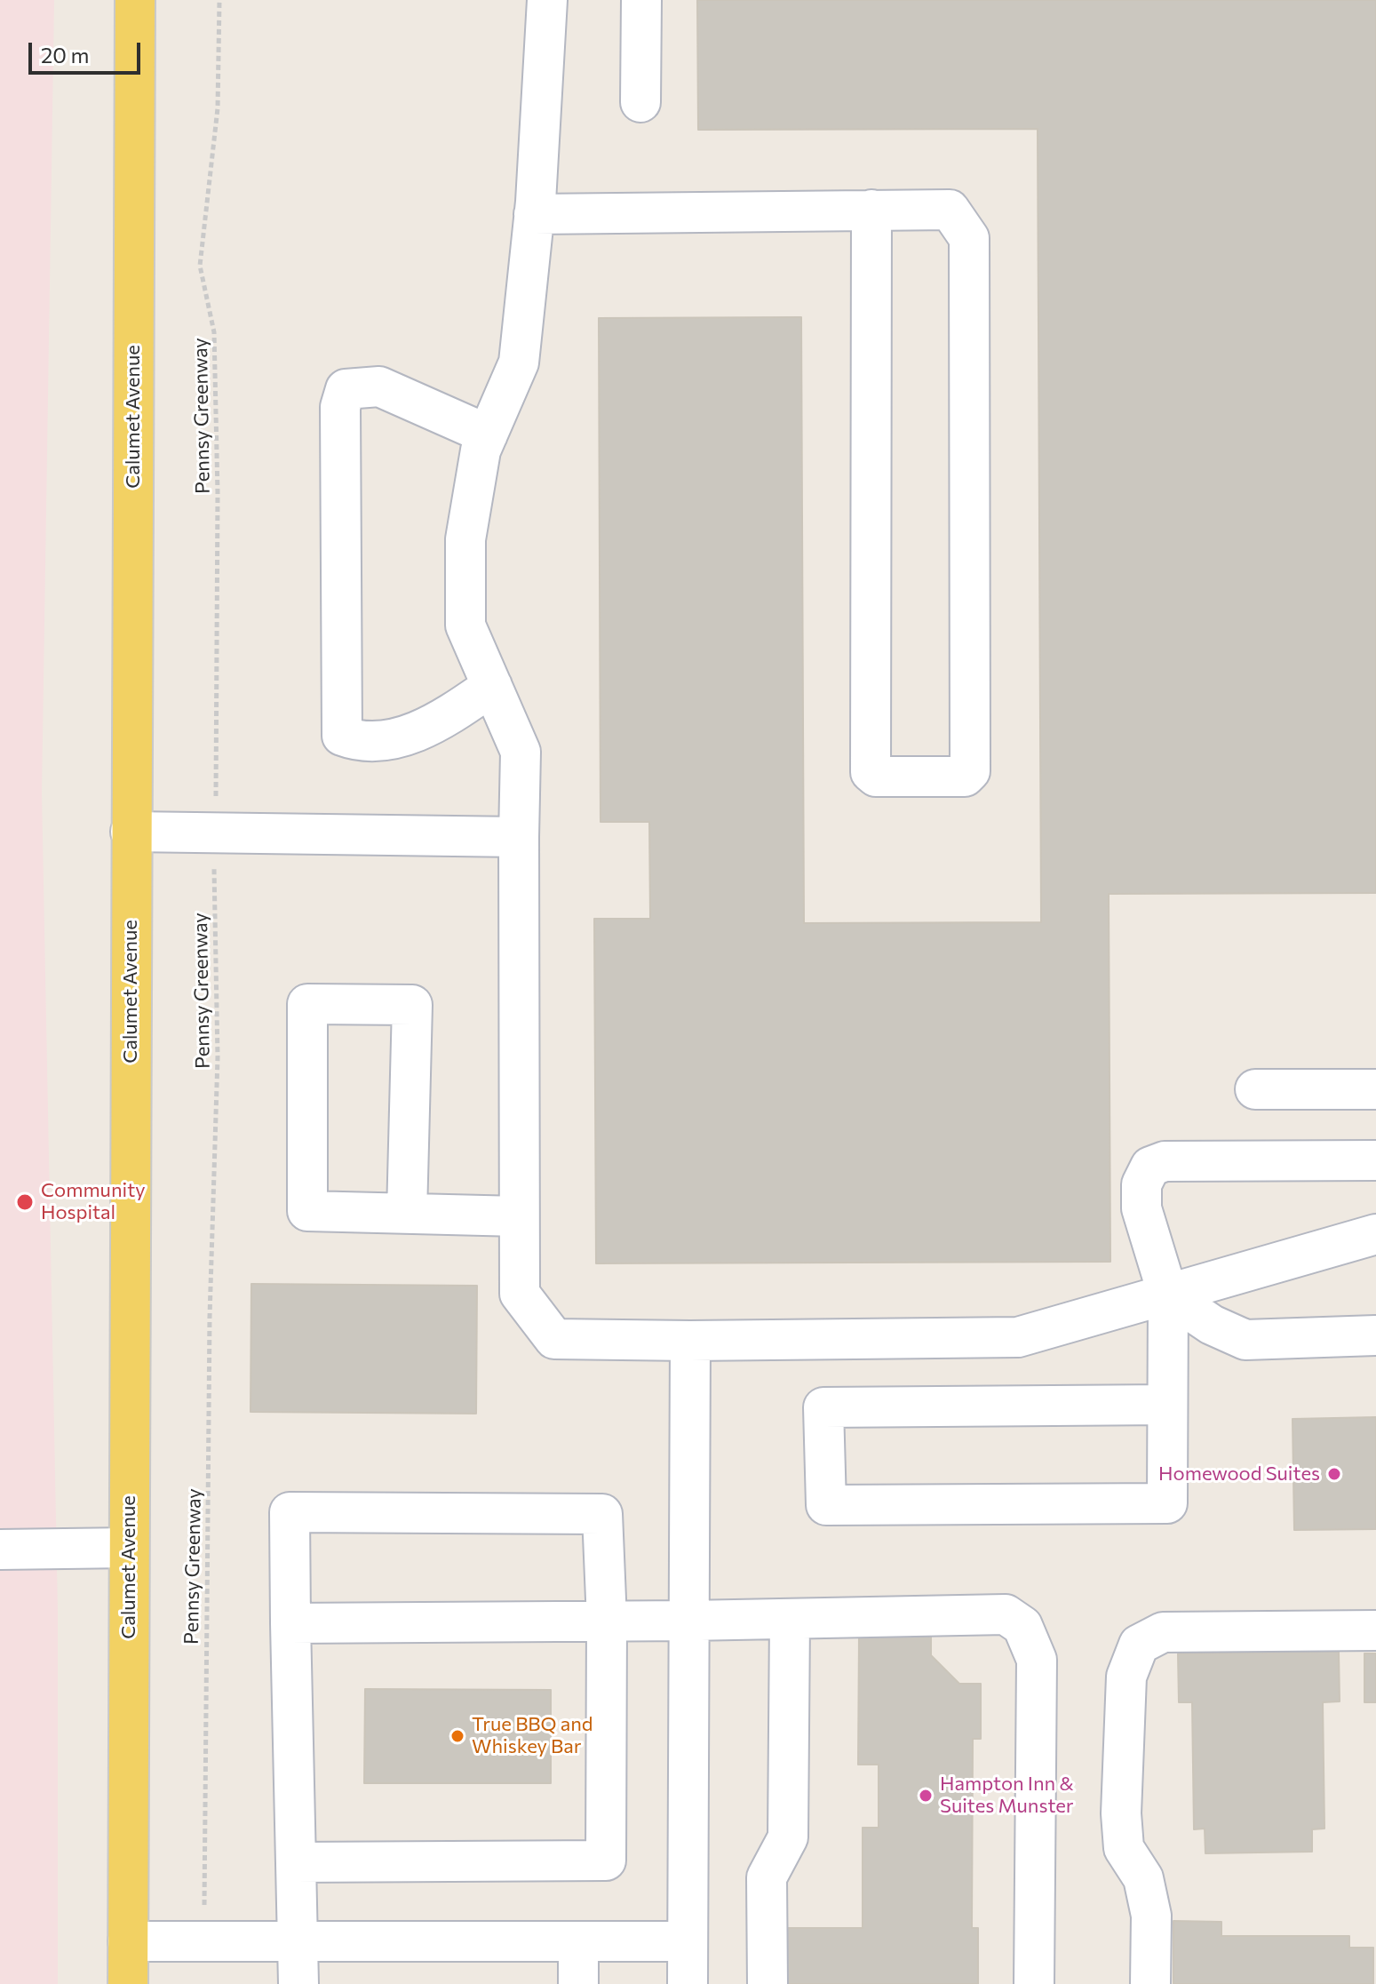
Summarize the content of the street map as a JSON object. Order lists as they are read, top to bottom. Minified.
{"streets":{"main road":["Calumet Avenue"],"path":["Pennsy Greenway"]},"places":["Community Hospital","Homewood Suites","True BBQ and Whiskey Bar","Hampton Inn & Suites Munster"],"scale_bar":"20 m"}
